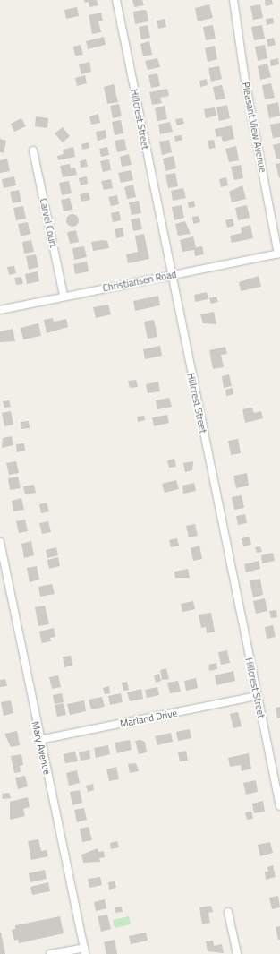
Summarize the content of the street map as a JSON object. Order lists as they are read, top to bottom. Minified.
{"streets":{"street":["Hillcrest Street","Pleasant View Avenue","Carvel Court","Christiansen Road","Marland Drive","Mary Avenue"]},"crossings":[["Hillcrest Street","Christiansen Road"],["Hillcrest Street","Marland Drive"],["Pleasant View Avenue","Christiansen Road"],["Carvel Court","Christiansen Road"],["Marland Drive","Mary Avenue"]]}
